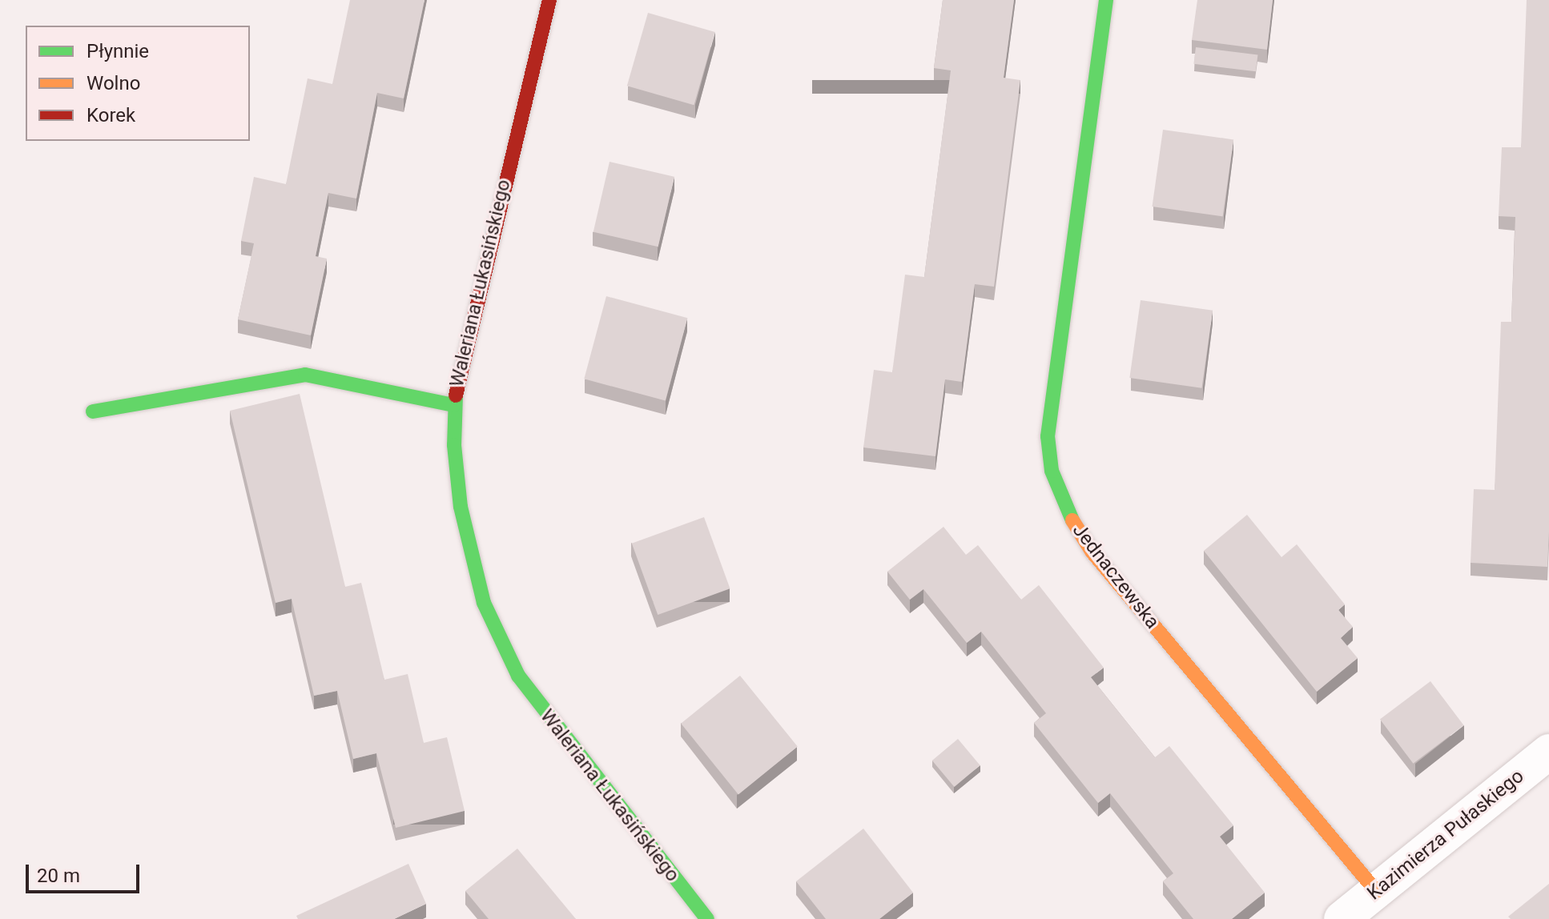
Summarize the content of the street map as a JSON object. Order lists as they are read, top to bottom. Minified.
{"streets":{"street":["Waleriana Łukasińskiego","Jednaczewska","Kazimierza Pułaskiego"]},"crossings":[["Jednaczewska","Kazimierza Pułaskiego"]],"legend":["Płynnie","Wolno","Korek"],"scale_bar":"20 m"}
